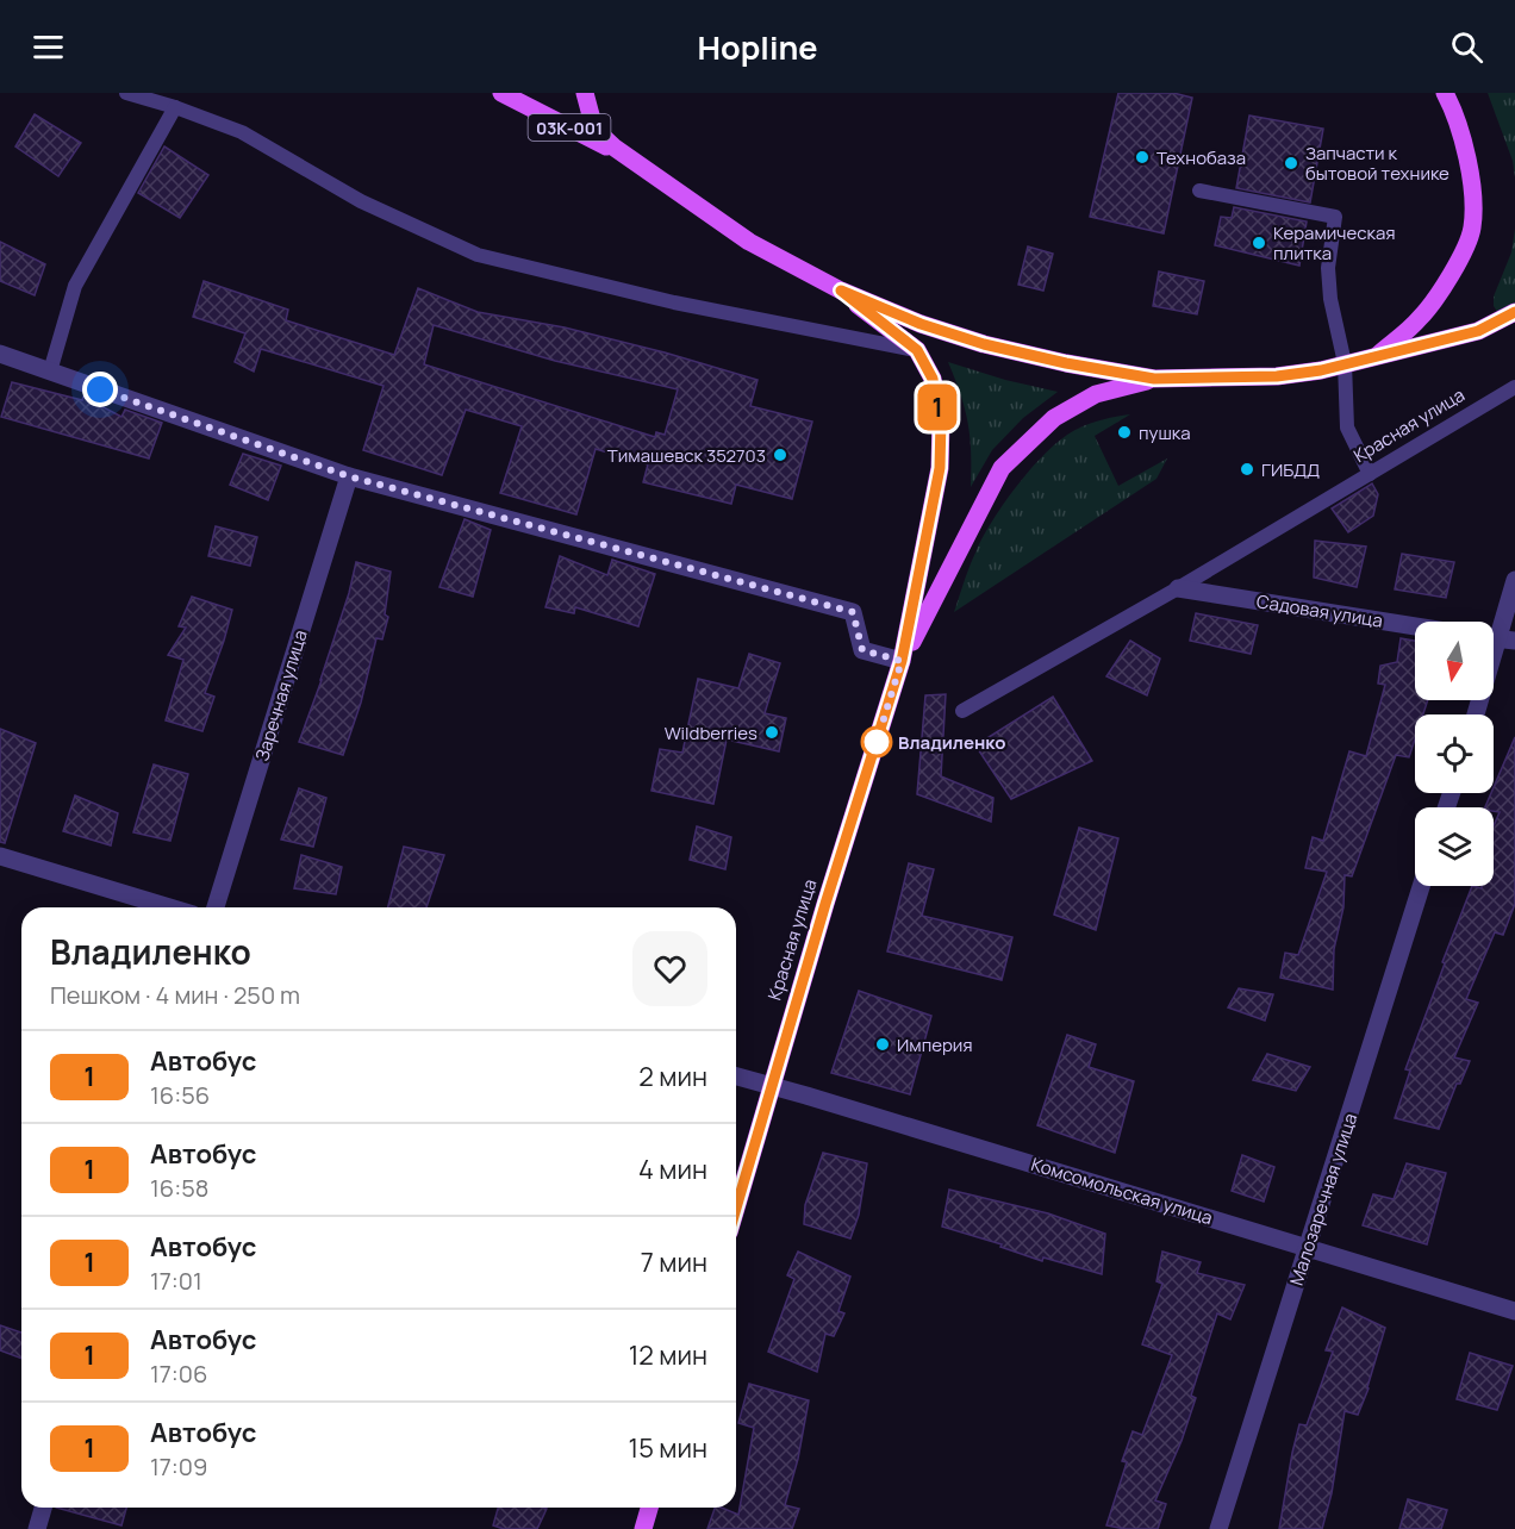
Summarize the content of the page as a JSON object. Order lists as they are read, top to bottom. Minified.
{"streets":{"main road":["03К-001","Красная улица"],"street":["Садовая улица","Заречная улица","Комсомольская улица","Малозаречная улица"]},"crossings":[["Красная улица","Садовая улица"],["Красная улица","Комсомольская улица"],["Комсомольская улица","Малозаречная улица"]],"places":["Технобаза","Запчасти к бытовой технике","Керамическая плитка","пушка","Тимашевск 352703","ГИБДД","Wildberries","Владиленко","Империя"],"lines":["bus line 1"],"north":"bottom","page":{"header":"Hopline","on_map":"1","heading":["Владиленко","Пешком · 4 мин · 250 m"],"list":[{"mark":"1","name":"Автобус","note":"16:56","value":"2 мин"},{"mark":"1","name":"Автобус","note":"16:58","value":"4 мин"},{"mark":"1","name":"Автобус","note":"17:01","value":"7 мин"},{"mark":"1","name":"Автобус","note":"17:06","value":"12 мин"},{"mark":"1","name":"Автобус","note":"17:09","value":"15 мин"}]}}
